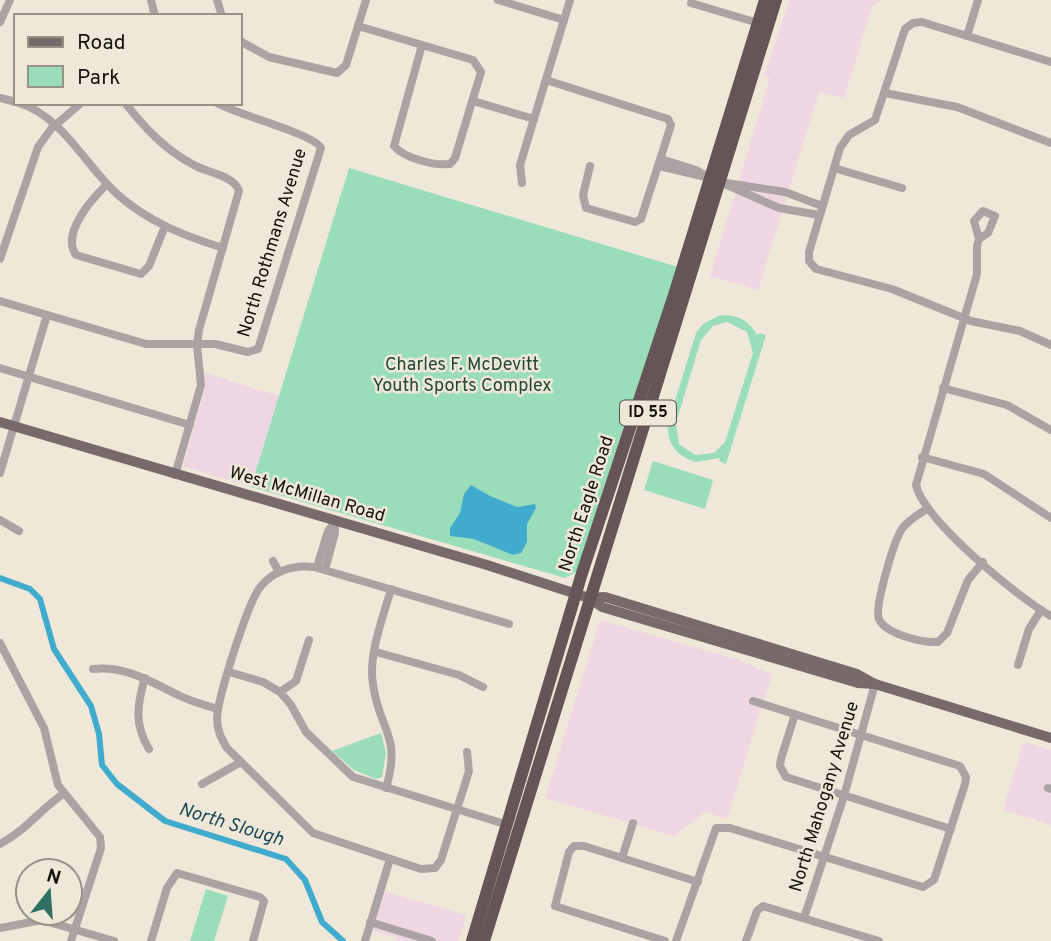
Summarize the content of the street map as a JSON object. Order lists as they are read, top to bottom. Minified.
{"streets":{"highway":["ID 55","North Eagle Road"],"main road":["West McMillan Road"],"street":["North Rothmans Avenue","North Mahogany Avenue"]},"crossings":[["West McMillan Road","North Eagle Road"],["West McMillan Road","North Mahogany Avenue"]],"water":["North Slough"],"parks":["Charles F. McDevitt Youth Sports Complex"],"legend":["Road","Park"],"north":"top"}
